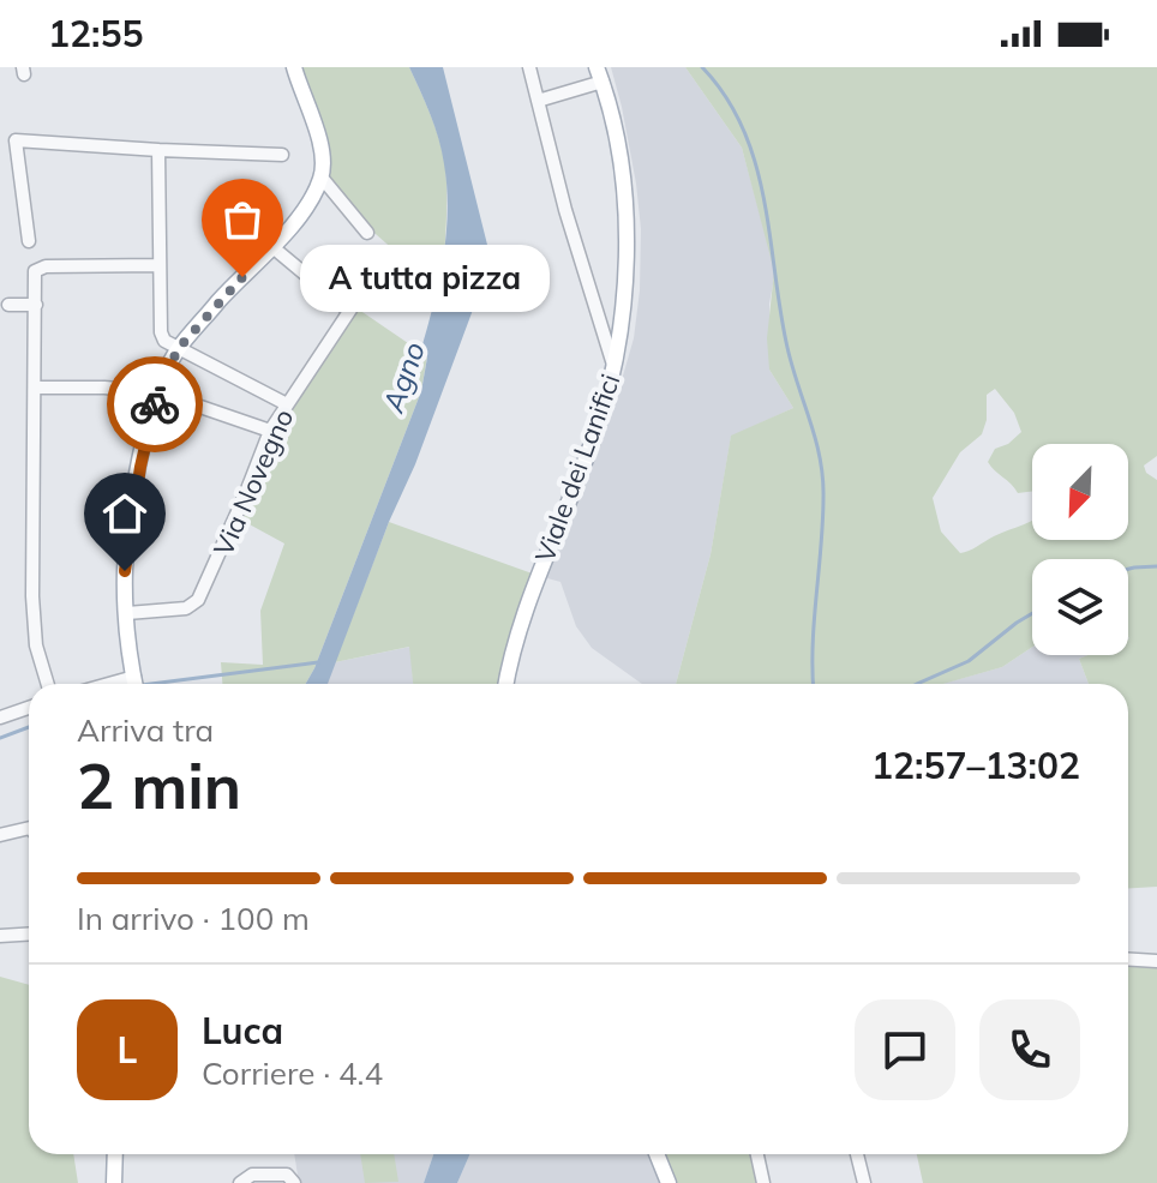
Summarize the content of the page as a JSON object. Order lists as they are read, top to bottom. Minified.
{"streets":{"main road":["Viale dei Lanifici"],"street":["Via Novegno"]},"water":["Agno"],"places":["A tutta pizza"],"north":"bottom left","page":{"status":"12:55","bubble":"A tutta pizza","heading":["2 min","Arriva tra","12:57–13:02"],"panel":["Luca","Corriere · 4.4"],"bar":"In arrivo · 100 m","round":"L"}}
